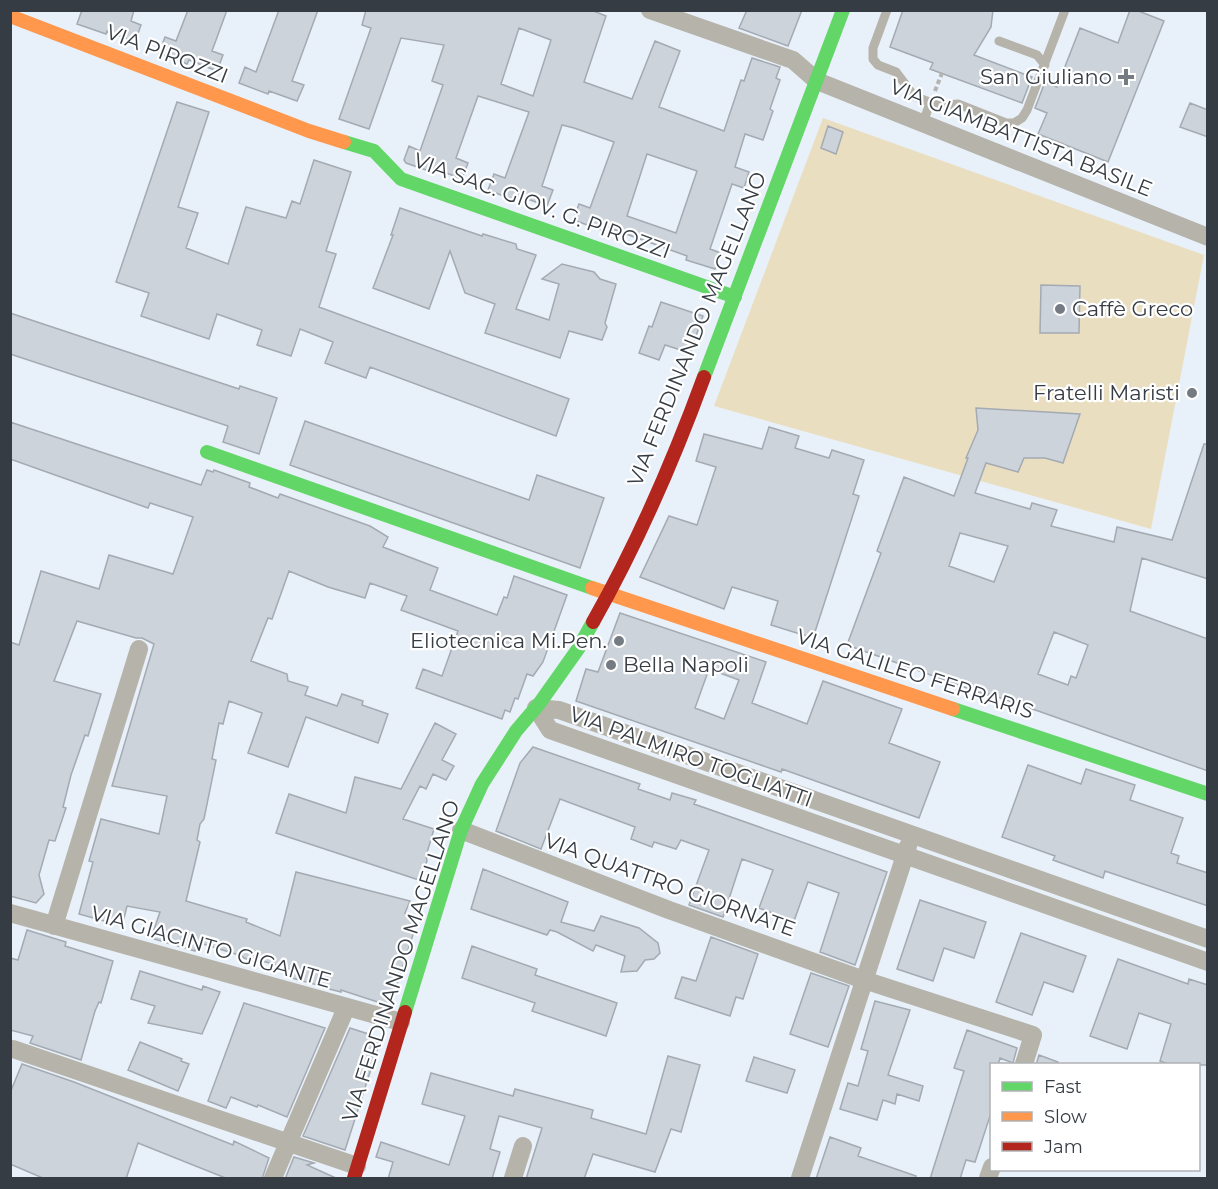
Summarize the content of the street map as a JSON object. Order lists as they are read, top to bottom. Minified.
{"streets":{"street":["VIA PIROZZI","VIA GIAMBATTISTA BASILE","VIA SAC. GIOV. G. PIROZZI","VIA FERDINANDO MAGELLANO","VIA GALILEO FERRARIS","VIA PALMIRO TOGLIATTI","VIA QUATTRO GIORNATE","VIA GIACINTO GIGANTE"]},"crossings":[["VIA PIROZZI","VIA SAC. GIOV. G. PIROZZI"],["VIA GIAMBATTISTA BASILE","VIA FERDINANDO MAGELLANO"],["VIA SAC. GIOV. G. PIROZZI","VIA FERDINANDO MAGELLANO"],["VIA FERDINANDO MAGELLANO","VIA GALILEO FERRARIS"],["VIA FERDINANDO MAGELLANO","VIA PALMIRO TOGLIATTI"],["VIA FERDINANDO MAGELLANO","VIA QUATTRO GIORNATE"],["VIA FERDINANDO MAGELLANO","VIA GIACINTO GIGANTE"]],"places":{"health":["San Giuliano"],"other":["Caffè Greco","Fratelli Maristi","Eliotecnica Mi.Pen.","Bella Napoli"]},"legend":["Fast","Slow","Jam"]}
